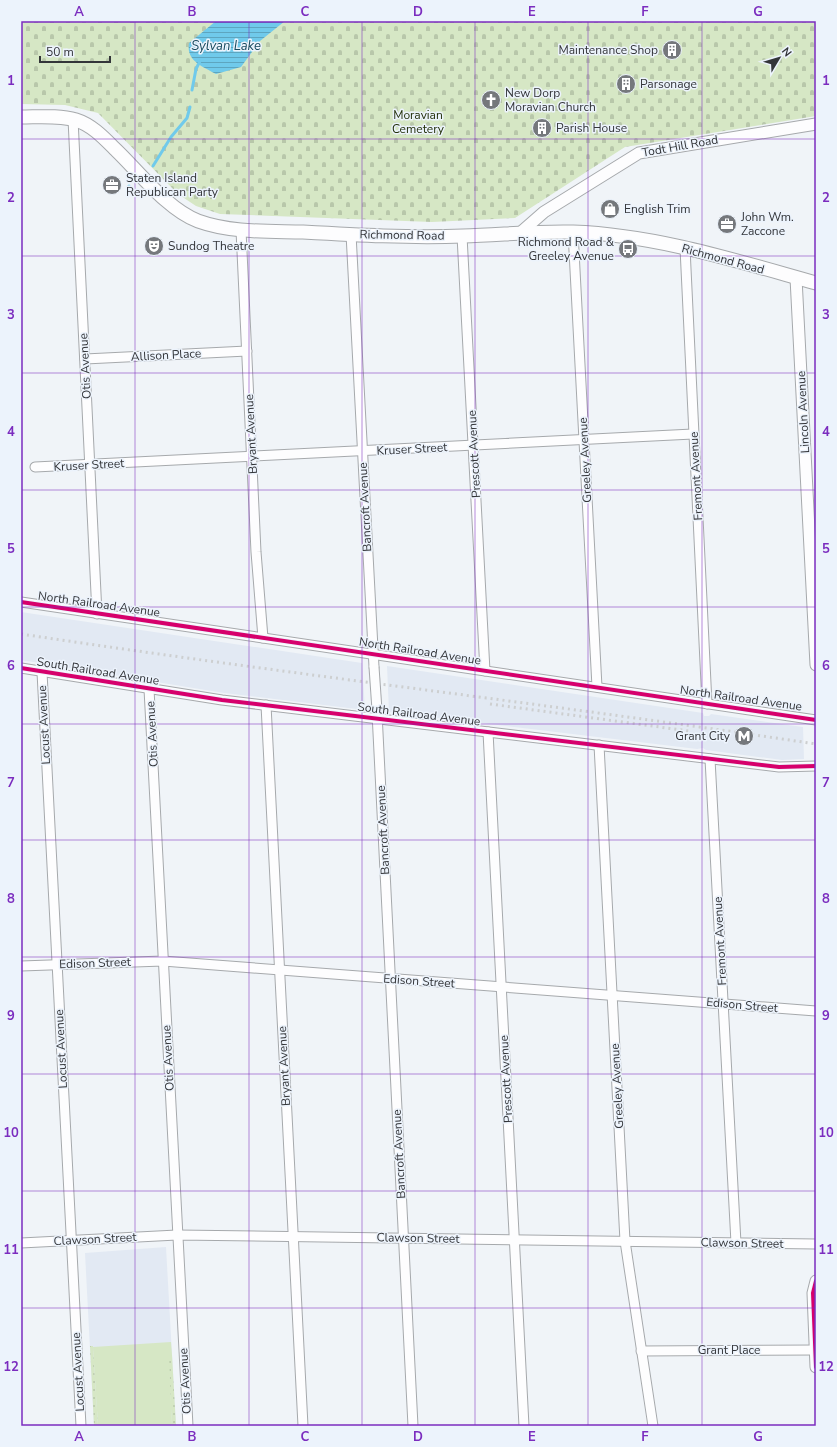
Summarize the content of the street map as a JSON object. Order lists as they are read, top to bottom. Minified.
{"streets":{"main road":["Richmond Road"],"street":["Todt Hill Road","Allison Place","Otis Avenue","Lincoln Avenue","Bryant Avenue","Kruser Street","Prescott Avenue","Greeley Avenue","Fremont Avenue","Bancroft Avenue","North Railroad Avenue","South Railroad Avenue","Locust Avenue","Edison Street","Clawson Street","Grant Place"]},"crossings":[["Todt Hill Road","Richmond Road"],["Richmond Road","Otis Avenue"],["Richmond Road","Lincoln Avenue"],["Richmond Road","Bryant Avenue"],["Richmond Road","Prescott Avenue"],["Richmond Road","Greeley Avenue"],["Richmond Road","Fremont Avenue"],["Richmond Road","Bancroft Avenue"],["Allison Place","Otis Avenue"],["Allison Place","Bryant Avenue"],["Otis Avenue","Kruser Street"],["Otis Avenue","North Railroad Avenue"],["Otis Avenue","South Railroad Avenue"],["Otis Avenue","Edison Street"],["Otis Avenue","Clawson Street"],["Bryant Avenue","Kruser Street"],["Bryant Avenue","North Railroad Avenue"],["Bryant Avenue","South Railroad Avenue"],["Bryant Avenue","Edison Street"],["Bryant Avenue","Clawson Street"],["Kruser Street","Prescott Avenue"],["Kruser Street","Greeley Avenue"],["Kruser Street","Fremont Avenue"],["Kruser Street","Bancroft Avenue"],["Prescott Avenue","North Railroad Avenue"],["Prescott Avenue","South Railroad Avenue"],["Prescott Avenue","Edison Street"],["Prescott Avenue","Clawson Street"],["Greeley Avenue","North Railroad Avenue"],["Greeley Avenue","South Railroad Avenue"],["Greeley Avenue","Edison Street"],["Greeley Avenue","Clawson Street"],["Greeley Avenue","Grant Place"],["Fremont Avenue","North Railroad Avenue"],["Fremont Avenue","South Railroad Avenue"],["Fremont Avenue","Edison Street"],["Fremont Avenue","Clawson Street"],["Bancroft Avenue","North Railroad Avenue"],["Bancroft Avenue","South Railroad Avenue"],["Bancroft Avenue","Edison Street"],["Bancroft Avenue","Clawson Street"],["South Railroad Avenue","Locust Avenue"],["Locust Avenue","Edison Street"],["Locust Avenue","Clawson Street"]],"water":["Sylvan Lake"],"parks":["Moravian Cemetery"],"places":{"building":["Maintenance Shop","Parsonage","Parish House"],"church":["New Dorp Moravian Church"],"office":["Staten Island Republican Party","John Wm. Zaccone"],"shop":["English Trim"],"theatre":["Sundog Theatre"],"bus stop":["Richmond Road & Greeley Avenue"],"metro station":["Grant City"]},"scale_bar":"50 m","north":"top right","grid":{"columns":["A","B","C","D","E","F","G"],"rows":["1","2","3","4","5","6","7","8","9","10","11","12"]}}
